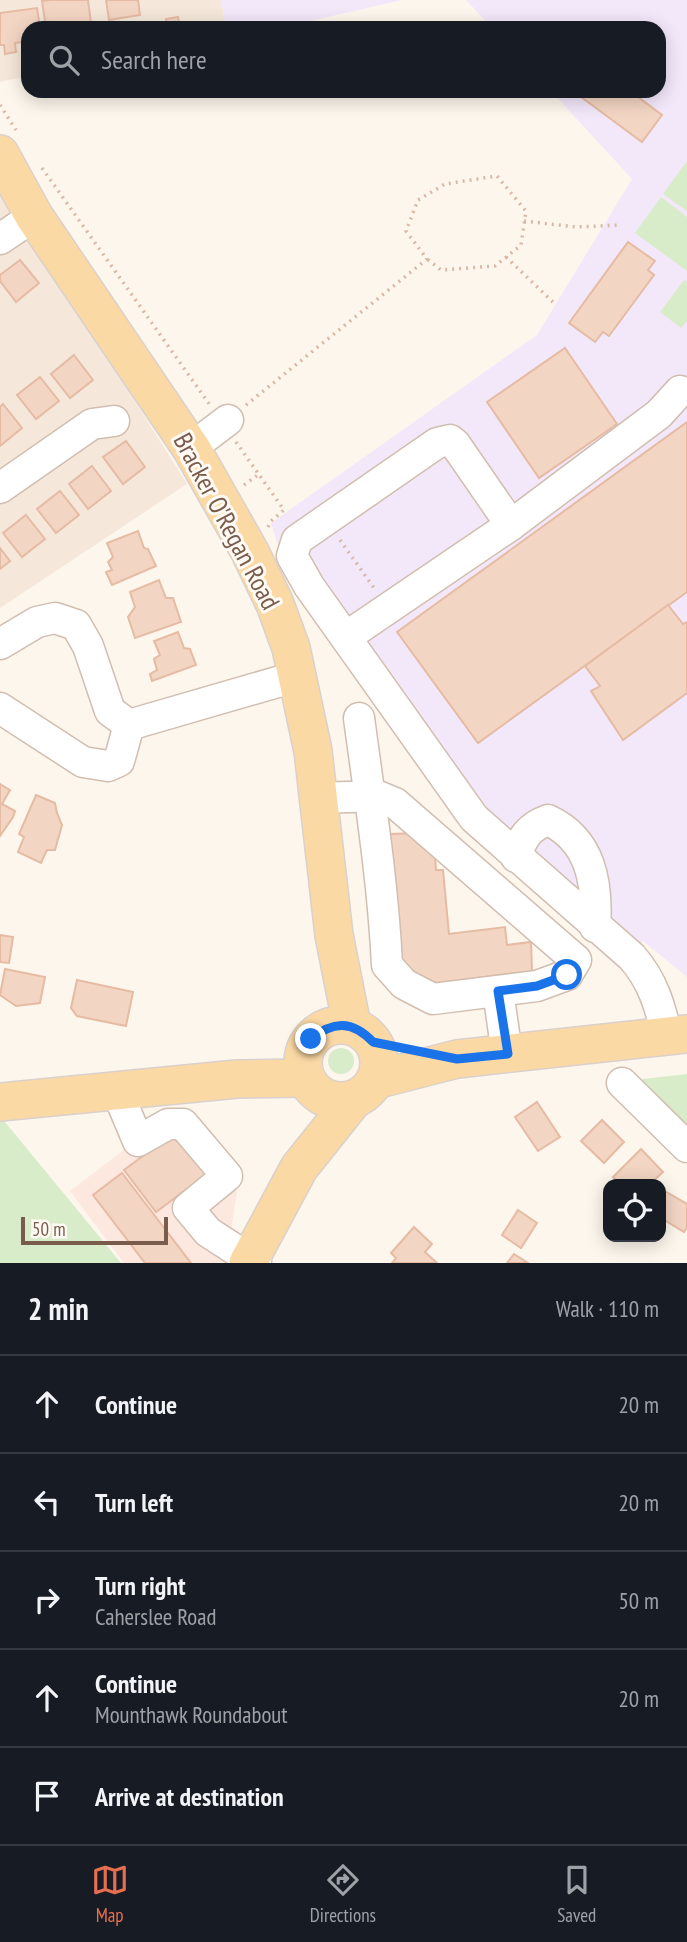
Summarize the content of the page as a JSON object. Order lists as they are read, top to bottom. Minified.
{"streets":{"main road":["Bracker O'Regan Road"]},"scale_bar":"50 m","page":{"search":"Search here","scale":"50 m","heading":["2 min","Walk · 110 m"],"list":[["Continue","20 m"],["Turn left","20 m"],["Turn right","Caherslee Road","50 m"],["Continue","Mounthawk Roundabout","20 m"],"Arrive at destination"],"nav":["Map","Directions","Saved"]}}
